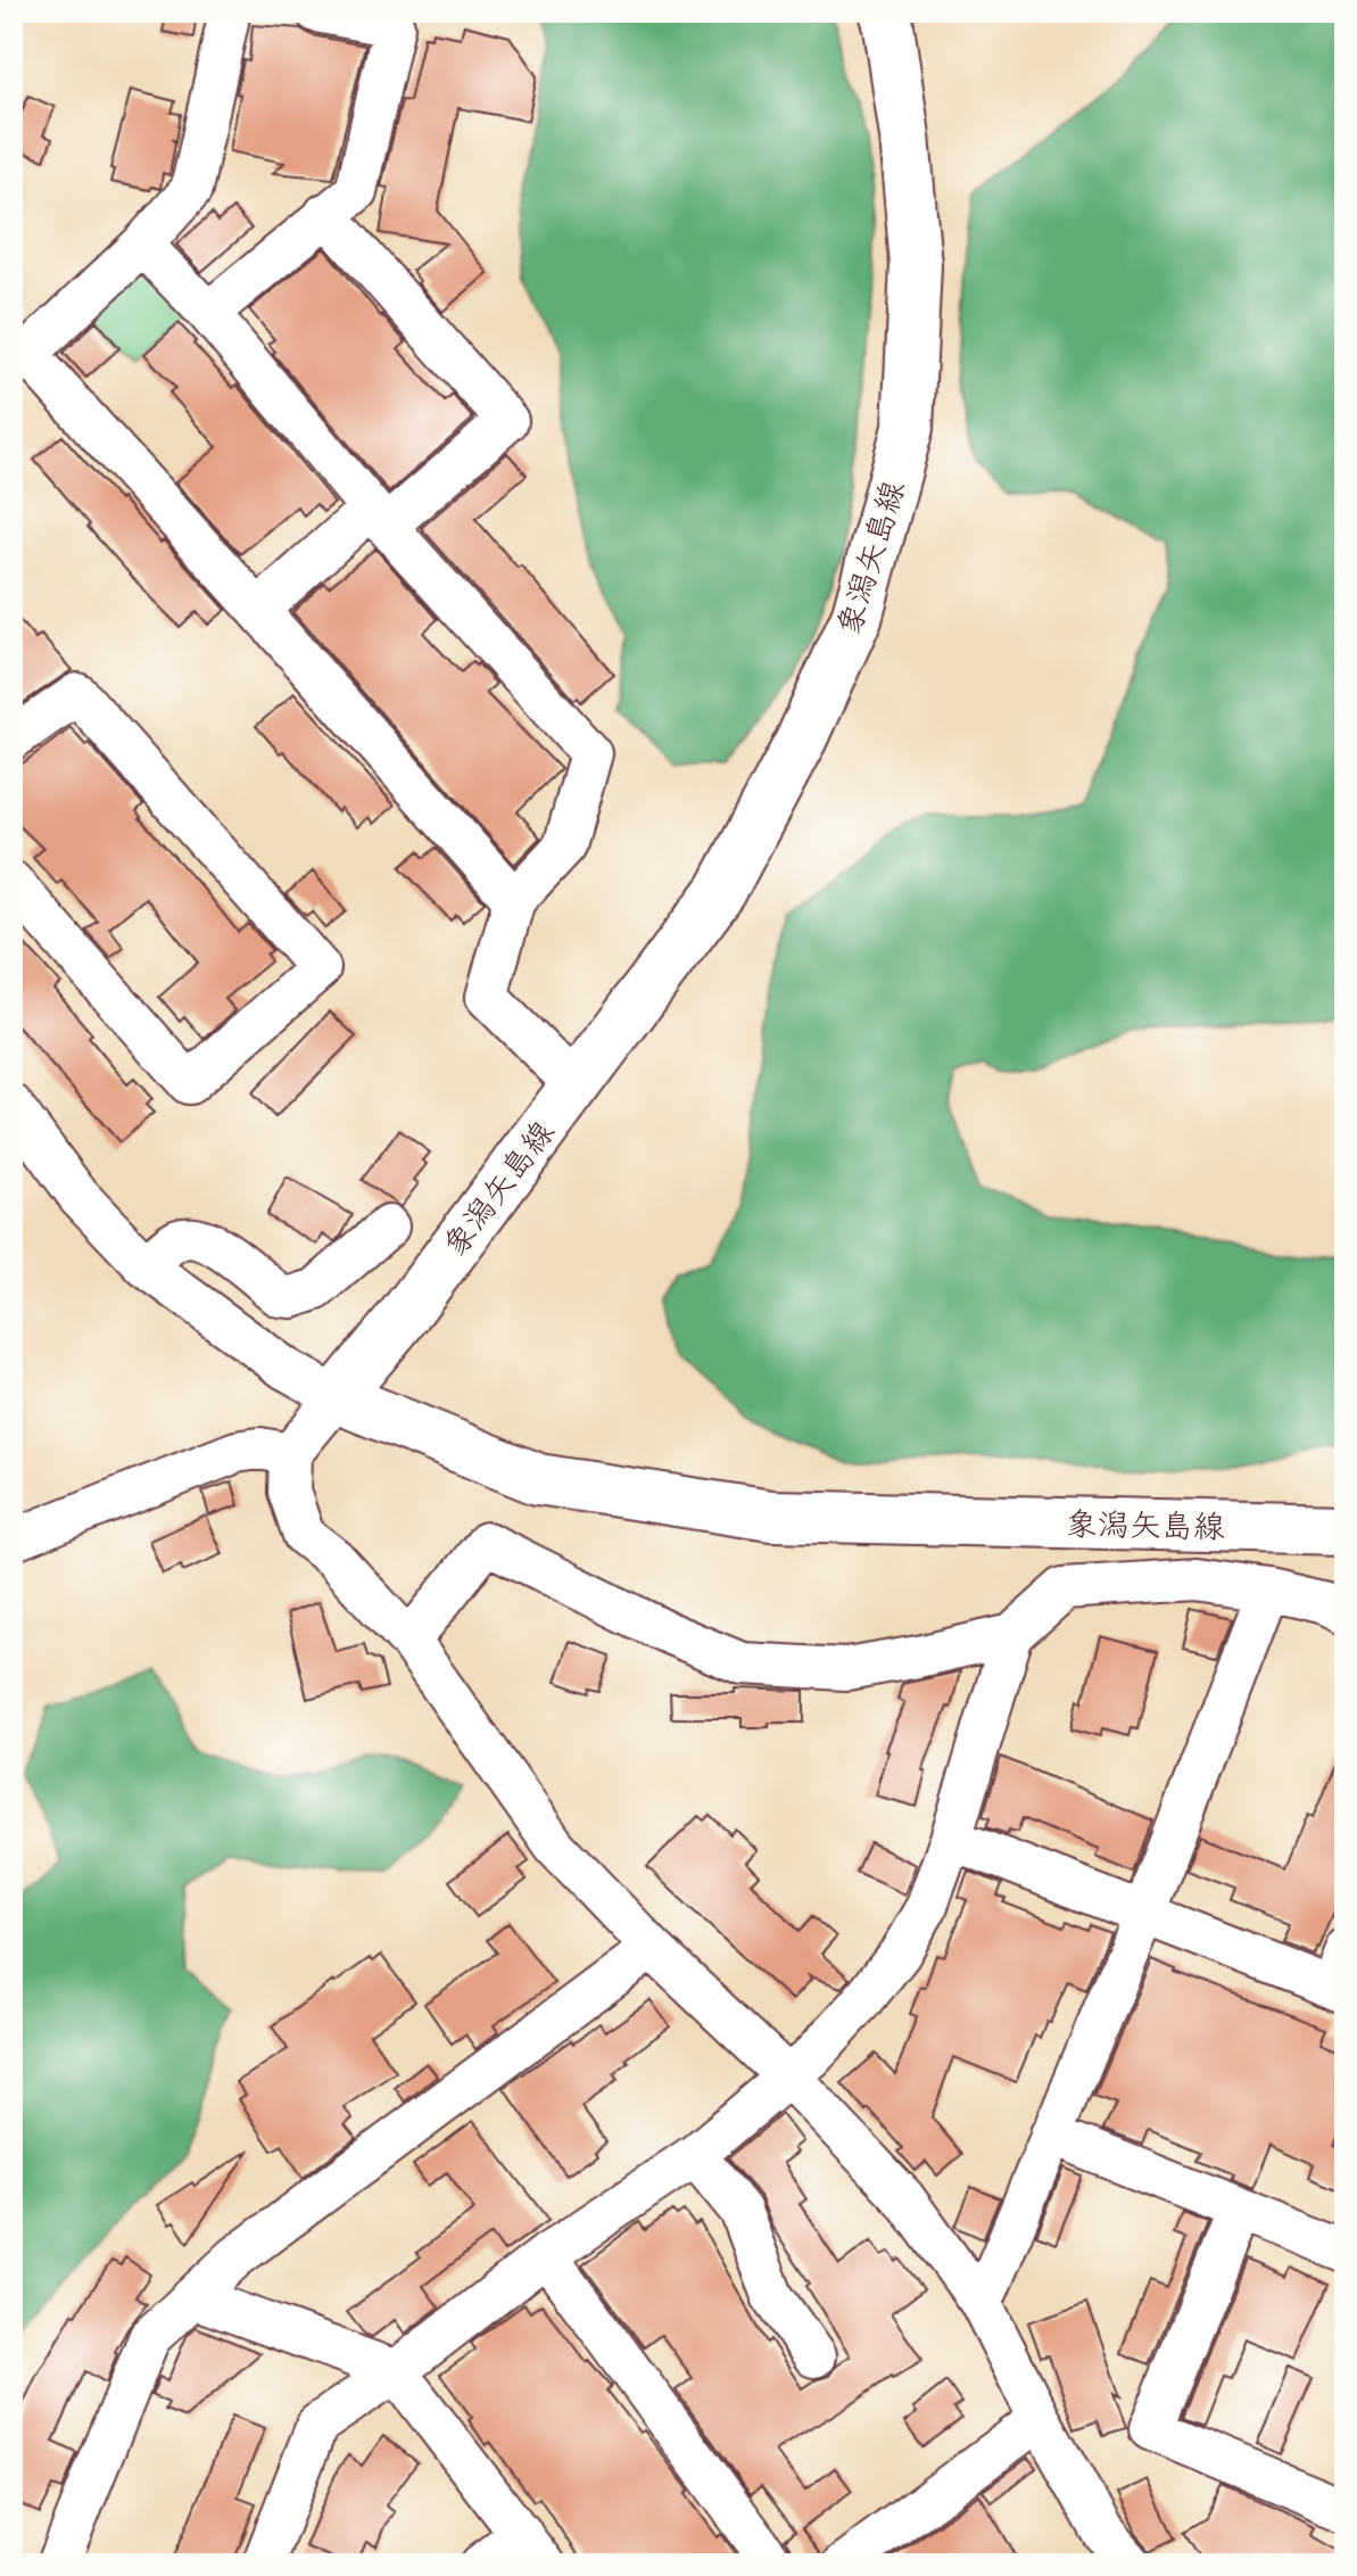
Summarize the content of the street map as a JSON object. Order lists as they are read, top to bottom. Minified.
{"streets":{"main road":["象潟矢島線"]}}
